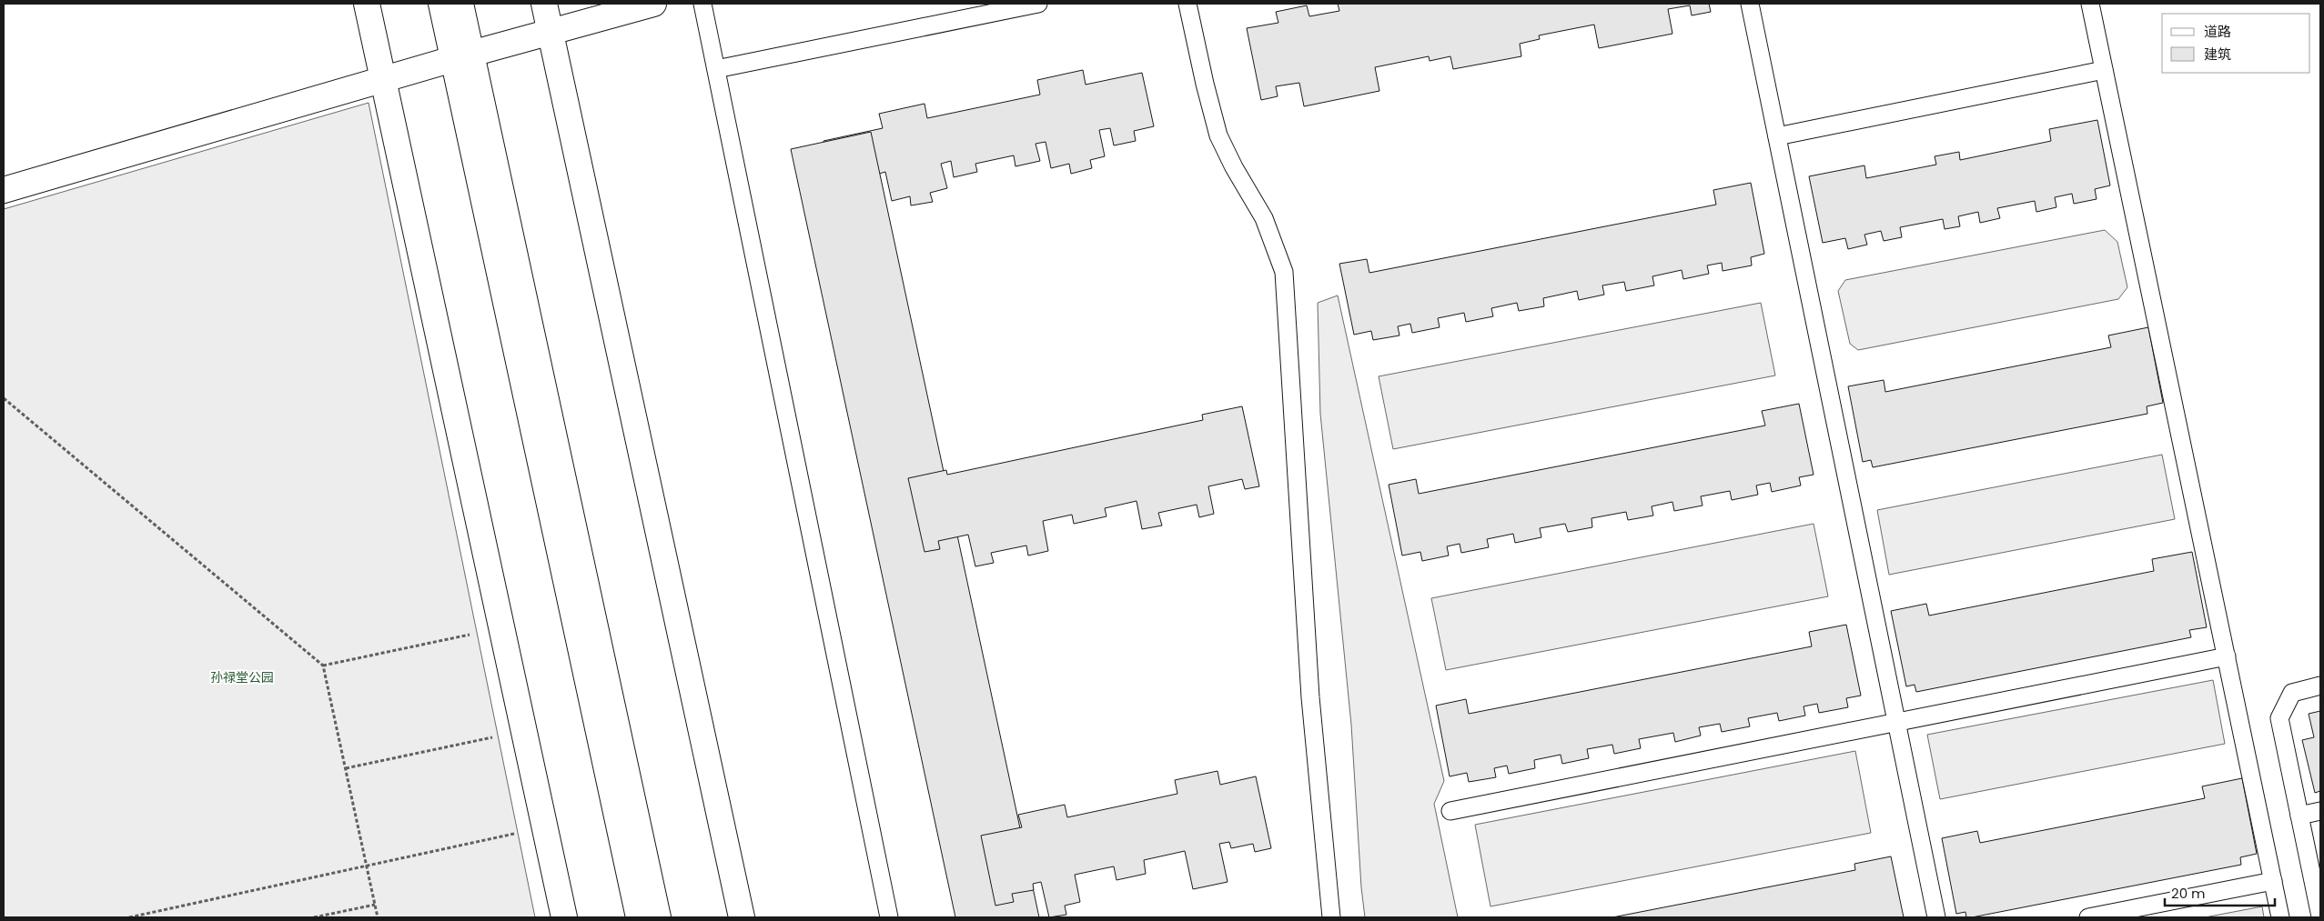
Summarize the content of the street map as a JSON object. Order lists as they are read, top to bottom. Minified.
{"parks":["孙禄堂公园"],"legend":["道路","建筑"],"scale_bar":"20 m"}
